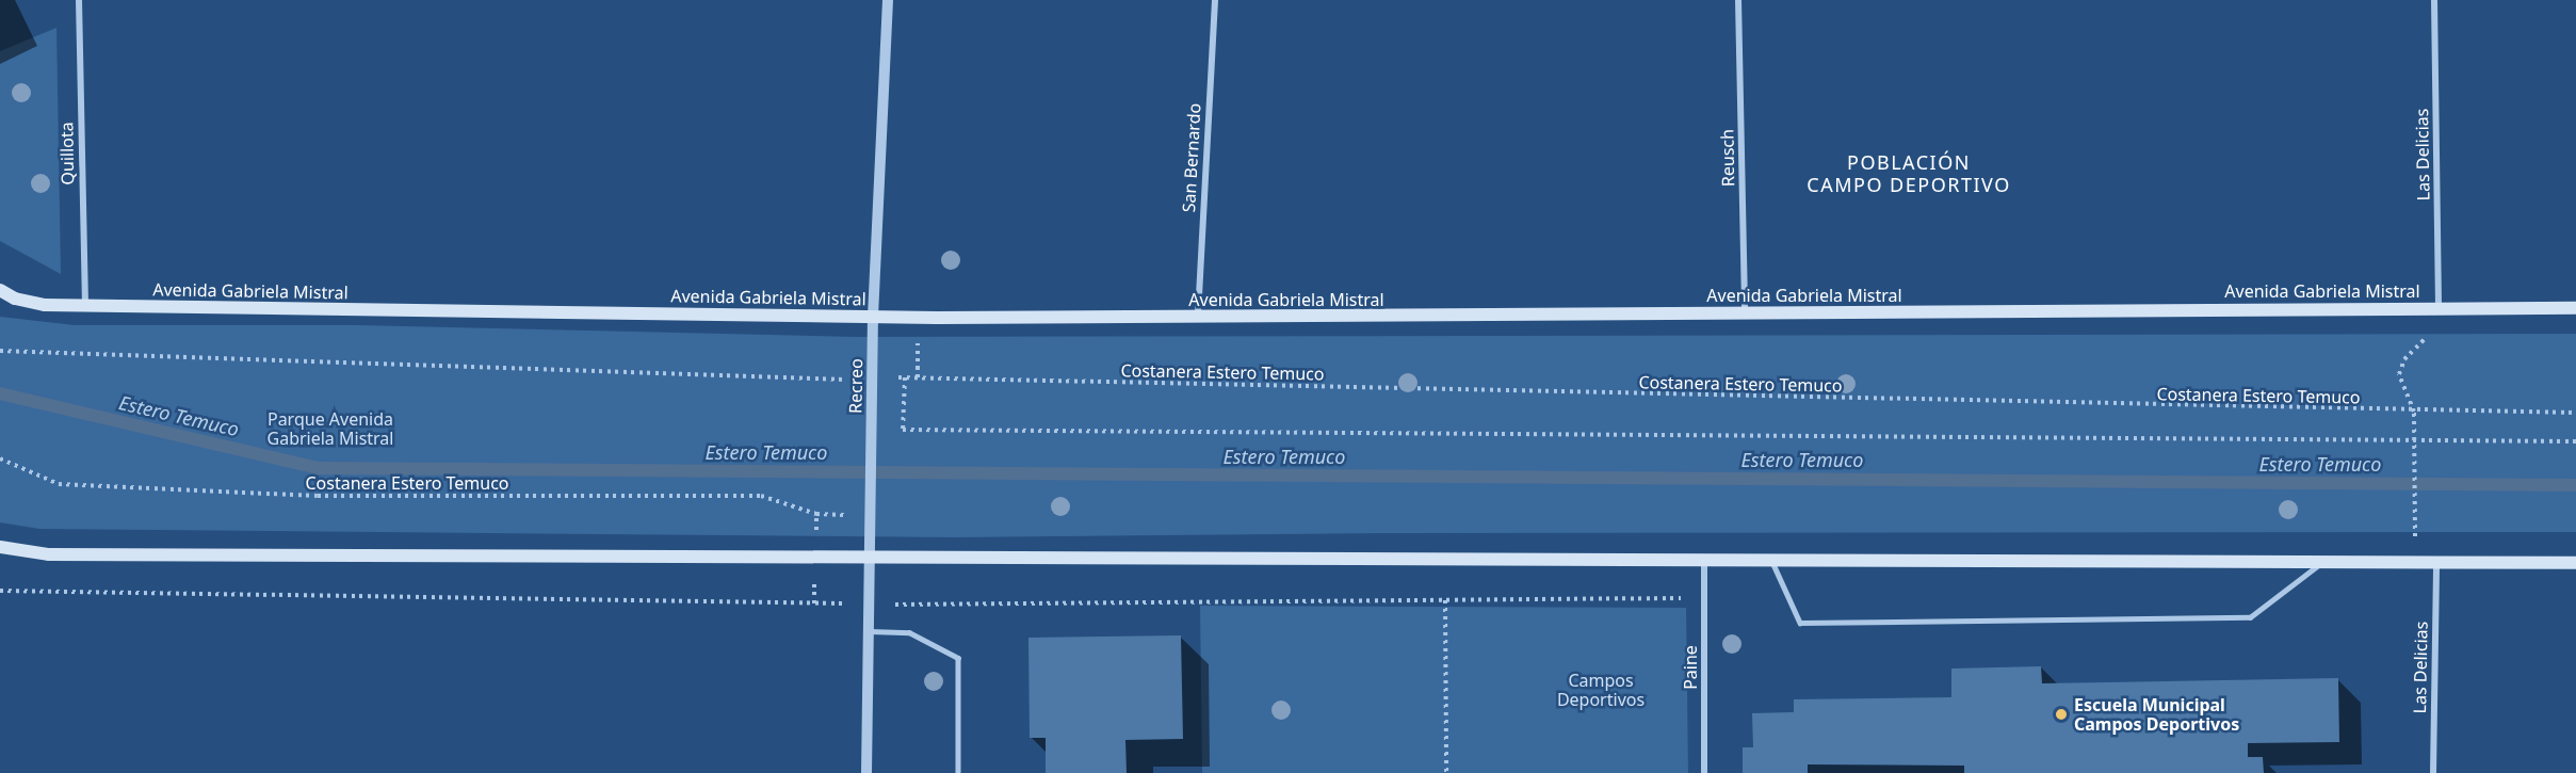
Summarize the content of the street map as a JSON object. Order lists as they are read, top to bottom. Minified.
{"streets":{"main road":["Avenida Gabriela Mistral"],"street":["Quillota","Las Delicias","San Bernardo","Reusch","Recreo","Paine"],"path":["Costanera Estero Temuco"]},"crossings":[["Quillota","Avenida Gabriela Mistral"],["Las Delicias","Avenida Gabriela Mistral"],["San Bernardo","Avenida Gabriela Mistral"],["Reusch","Avenida Gabriela Mistral"],["Avenida Gabriela Mistral","Recreo"]],"districts":["POBLACIÓN CAMPO DEPORTIVO"],"water":["Estero Temuco"],"parks":["Parque Avenida Gabriela Mistral","Campos Deportivos"],"places":["Escuela Municipal Campos Deportivos"]}
